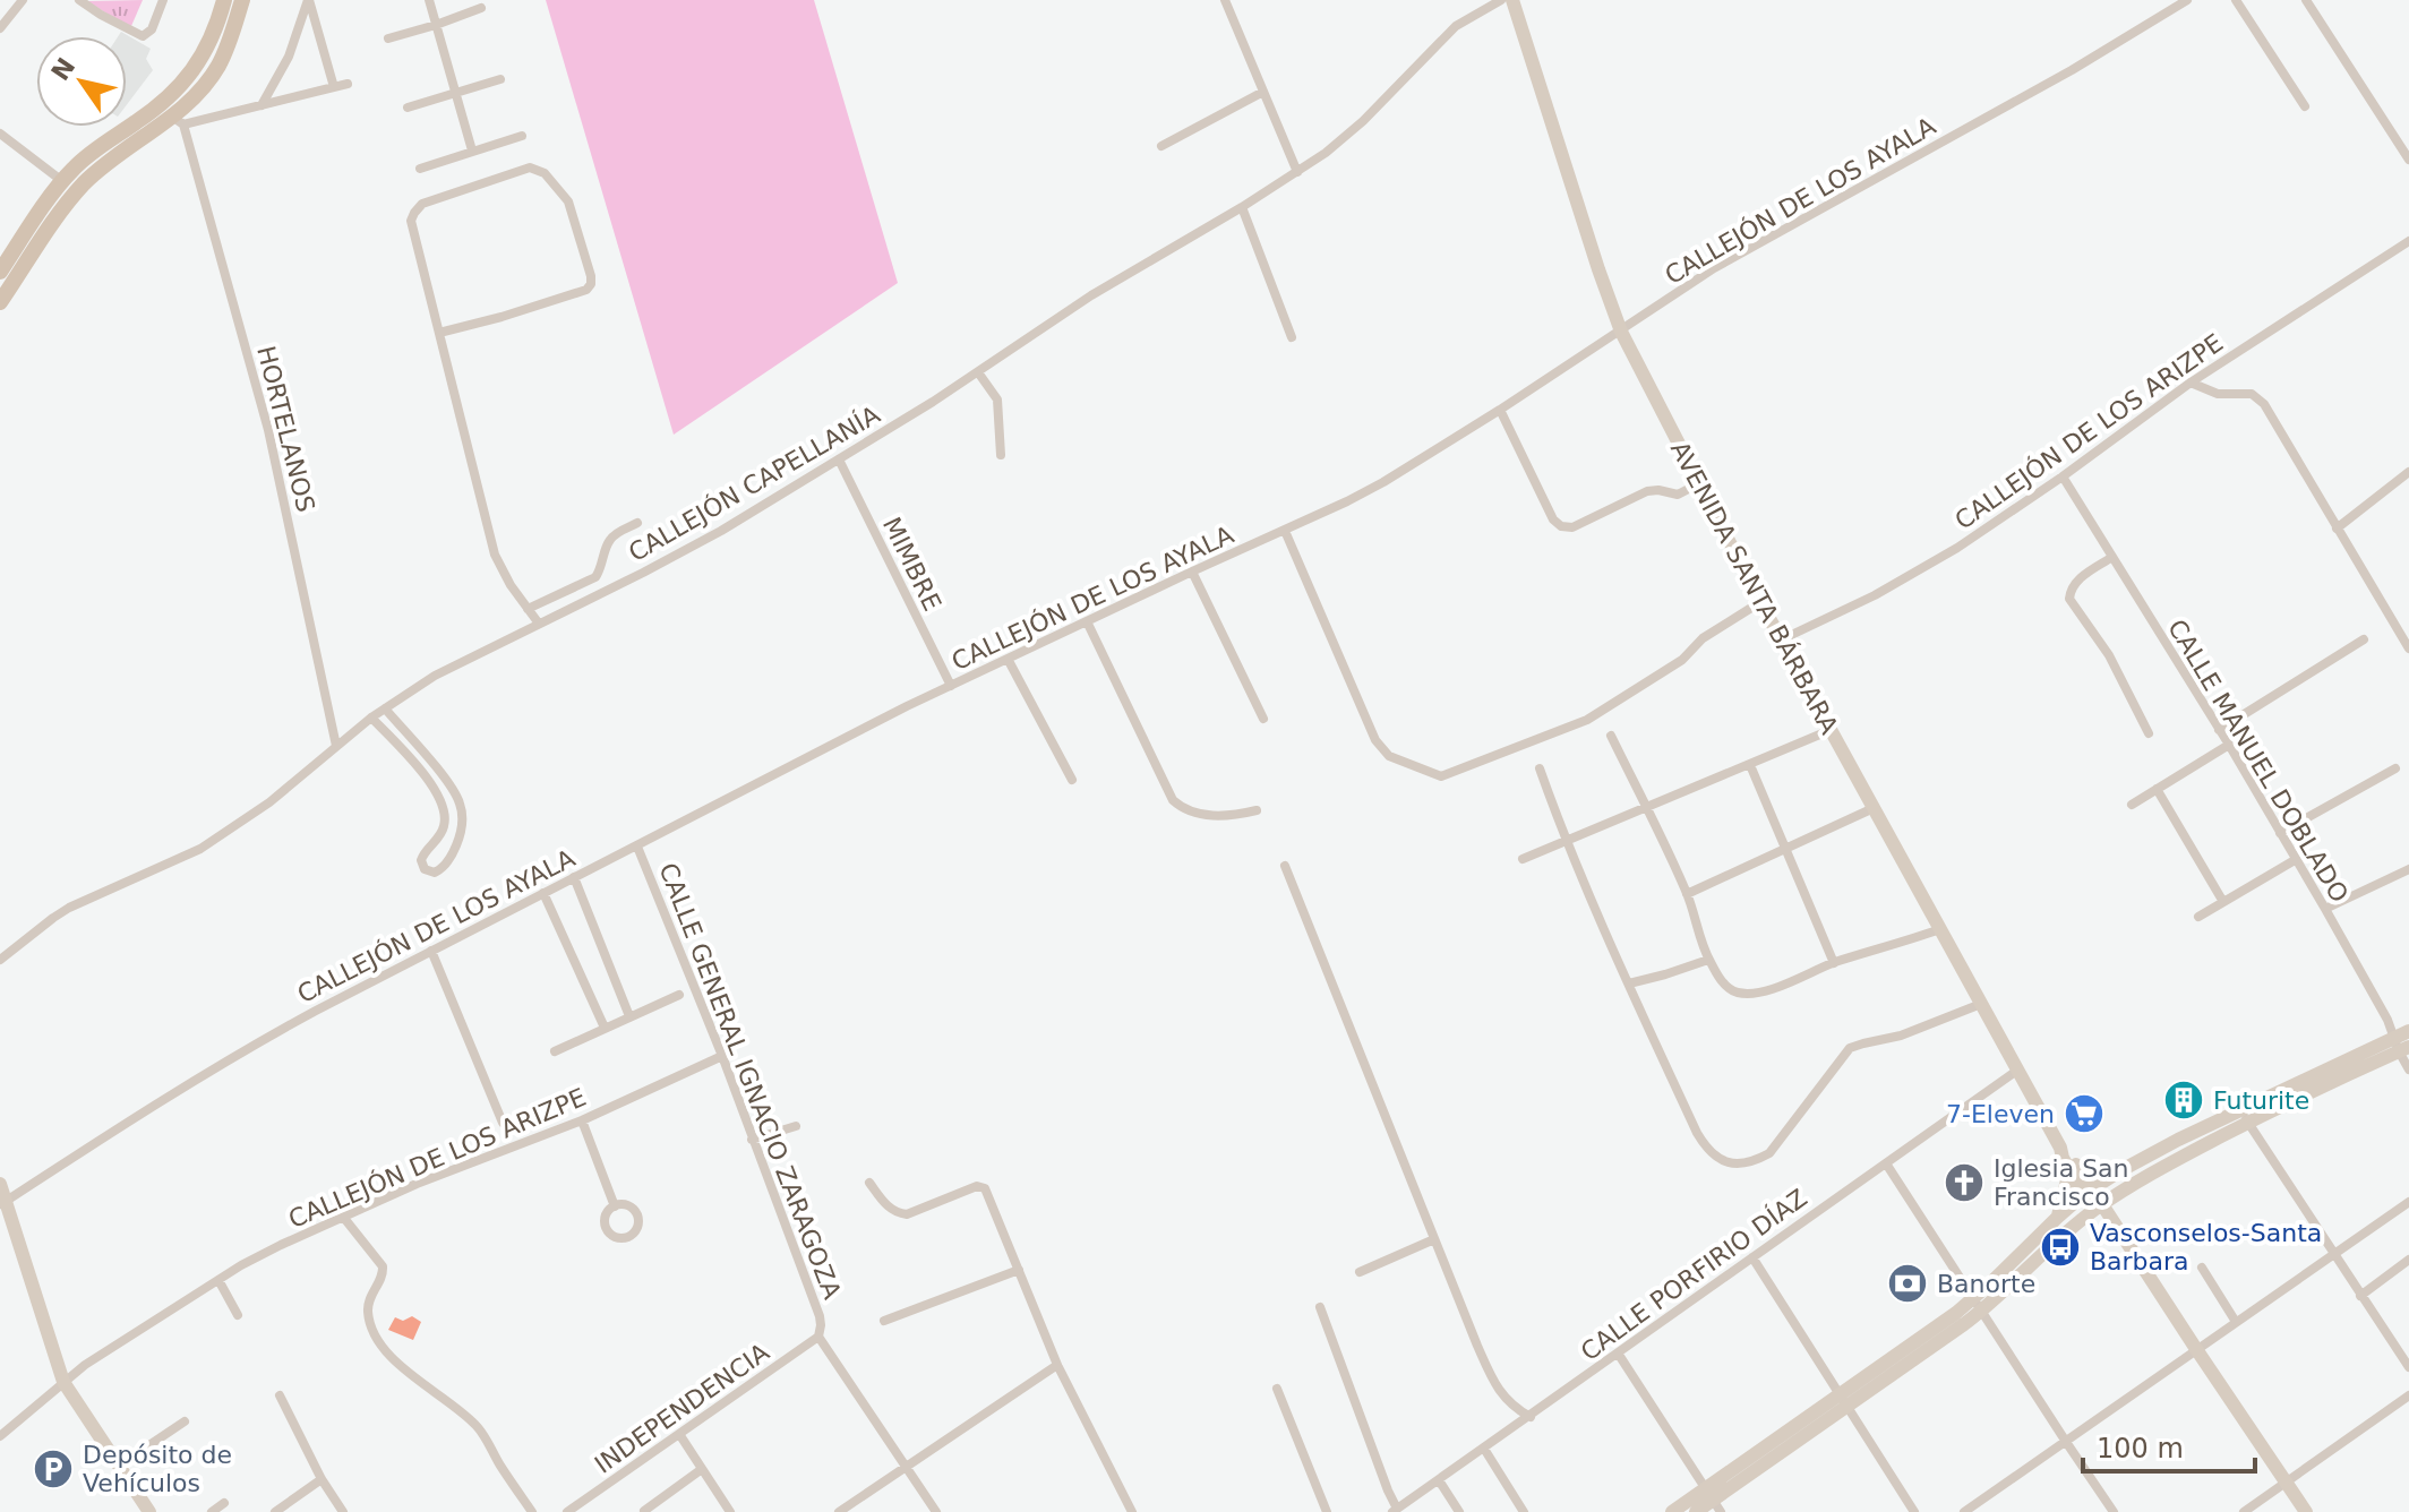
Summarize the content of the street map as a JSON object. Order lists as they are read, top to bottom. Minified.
{"streets":{"street":["CALLEJÓN DE LOS AYALA","HORTELANOS","CALLEJÓN DE LOS ARIZPE","CALLEJÓN CAPELLANÍA","MIMBRE","AVENIDA SANTA BÁRBARA","CALLE MANUEL DOBLADO","CALLE GENERAL IGNACIO ZARAGOZA","CALLE PORFIRIO DÍAZ","INDEPENDENCIA"]},"crossings":[["CALLEJÓN DE LOS AYALA","MIMBRE"],["CALLEJÓN DE LOS AYALA","AVENIDA SANTA BÁRBARA"],["CALLEJÓN DE LOS AYALA","CALLE GENERAL IGNACIO ZARAGOZA"],["HORTELANOS","CALLEJÓN CAPELLANÍA"],["CALLEJÓN DE LOS ARIZPE","AVENIDA SANTA BÁRBARA"],["CALLEJÓN DE LOS ARIZPE","CALLE MANUEL DOBLADO"],["CALLEJÓN DE LOS ARIZPE","CALLE GENERAL IGNACIO ZARAGOZA"],["CALLEJÓN CAPELLANÍA","MIMBRE"],["AVENIDA SANTA BÁRBARA","CALLE PORFIRIO DÍAZ"],["CALLE GENERAL IGNACIO ZARAGOZA","INDEPENDENCIA"]],"places":{"building":["Futurite"],"supermarket":["7-Eleven"],"church":["Iglesia San Francisco"],"bus stop":["Vasconselos-Santa Barbara"],"bank":["Banorte"],"parking":["Depósito de Vehículos"]},"scale_bar":"100 m","north":"top left"}
